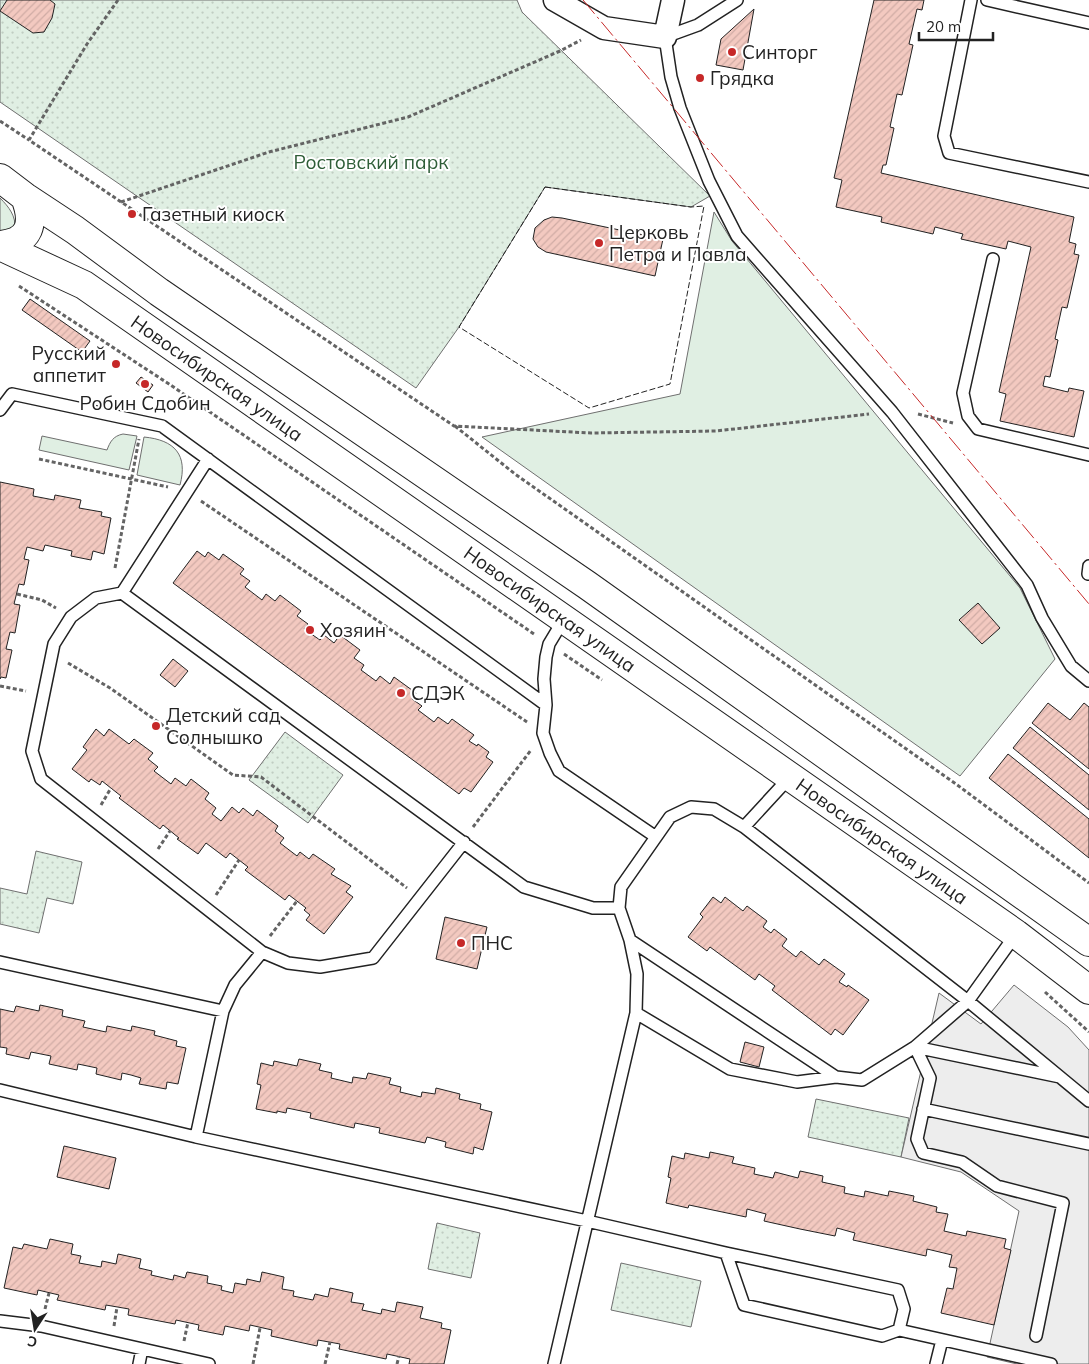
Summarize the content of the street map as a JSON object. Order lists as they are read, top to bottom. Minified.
{"streets":{"main road":["Новосибирская улица"]},"parks":["Ростовский парк"],"places":["Синторг","Грядка","Газетный киоск","Церковь Петра и Павла","Русский аппетит","Робин Сдобин","Хозяин","СДЭК","Детский сад Солнышко","ПНС"],"scale_bar":"20 m","north":"bottom"}
